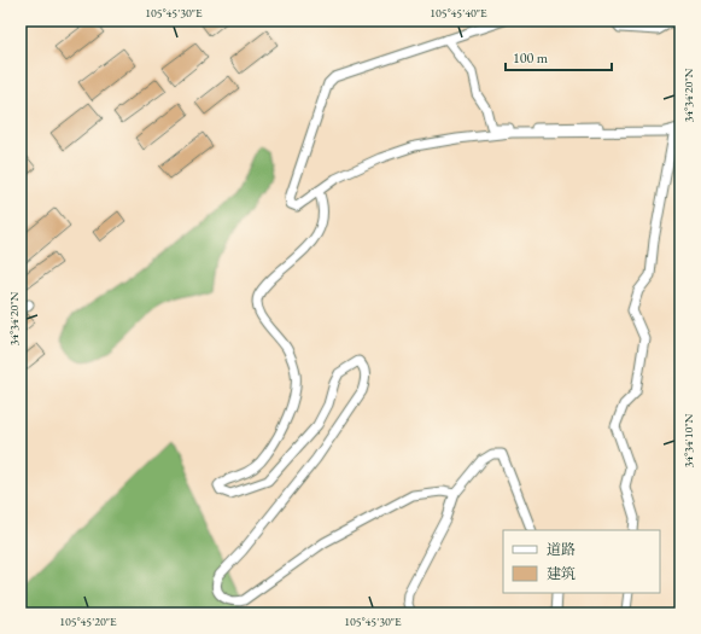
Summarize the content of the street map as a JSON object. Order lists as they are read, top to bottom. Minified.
{"legend":["道路","建筑"],"scale_bar":"100 m","coordinates":["105°45'30\"E","105°45'40\"E","34°34'20\"N","34°34'10\"N","105°45'20\"E"]}
